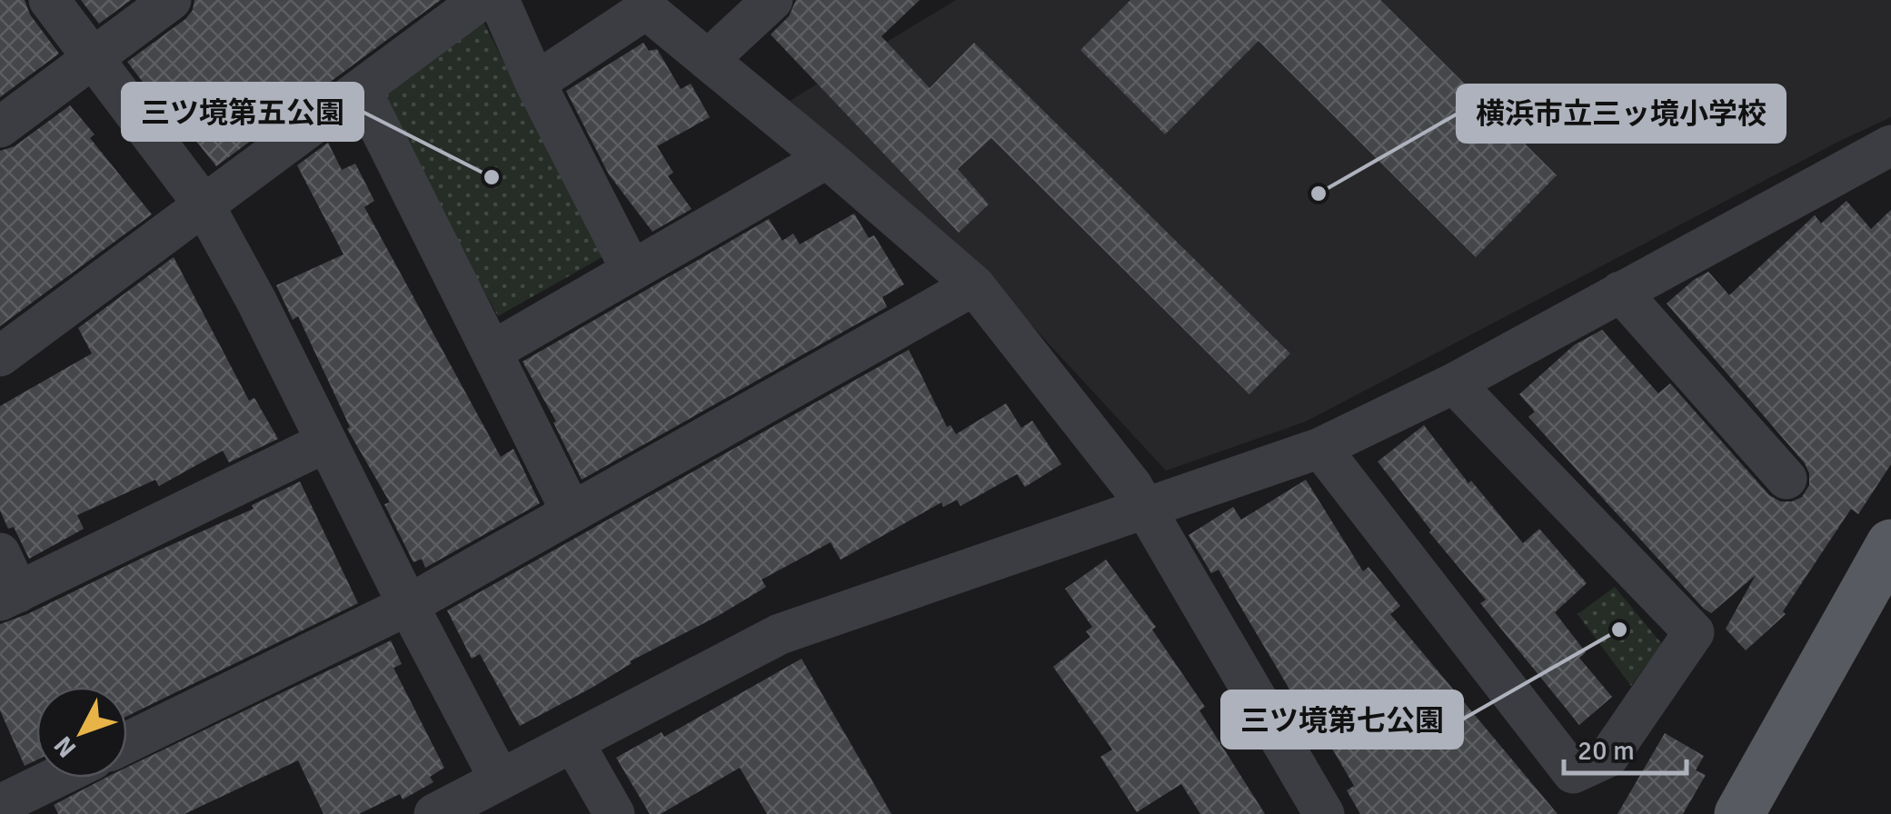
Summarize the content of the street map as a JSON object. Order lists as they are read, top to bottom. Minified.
{"places":["三ツ境第五公園","横浜市立三ッ境小学校","三ツ境第七公園"],"scale_bar":"20 m","north":"bottom left"}
